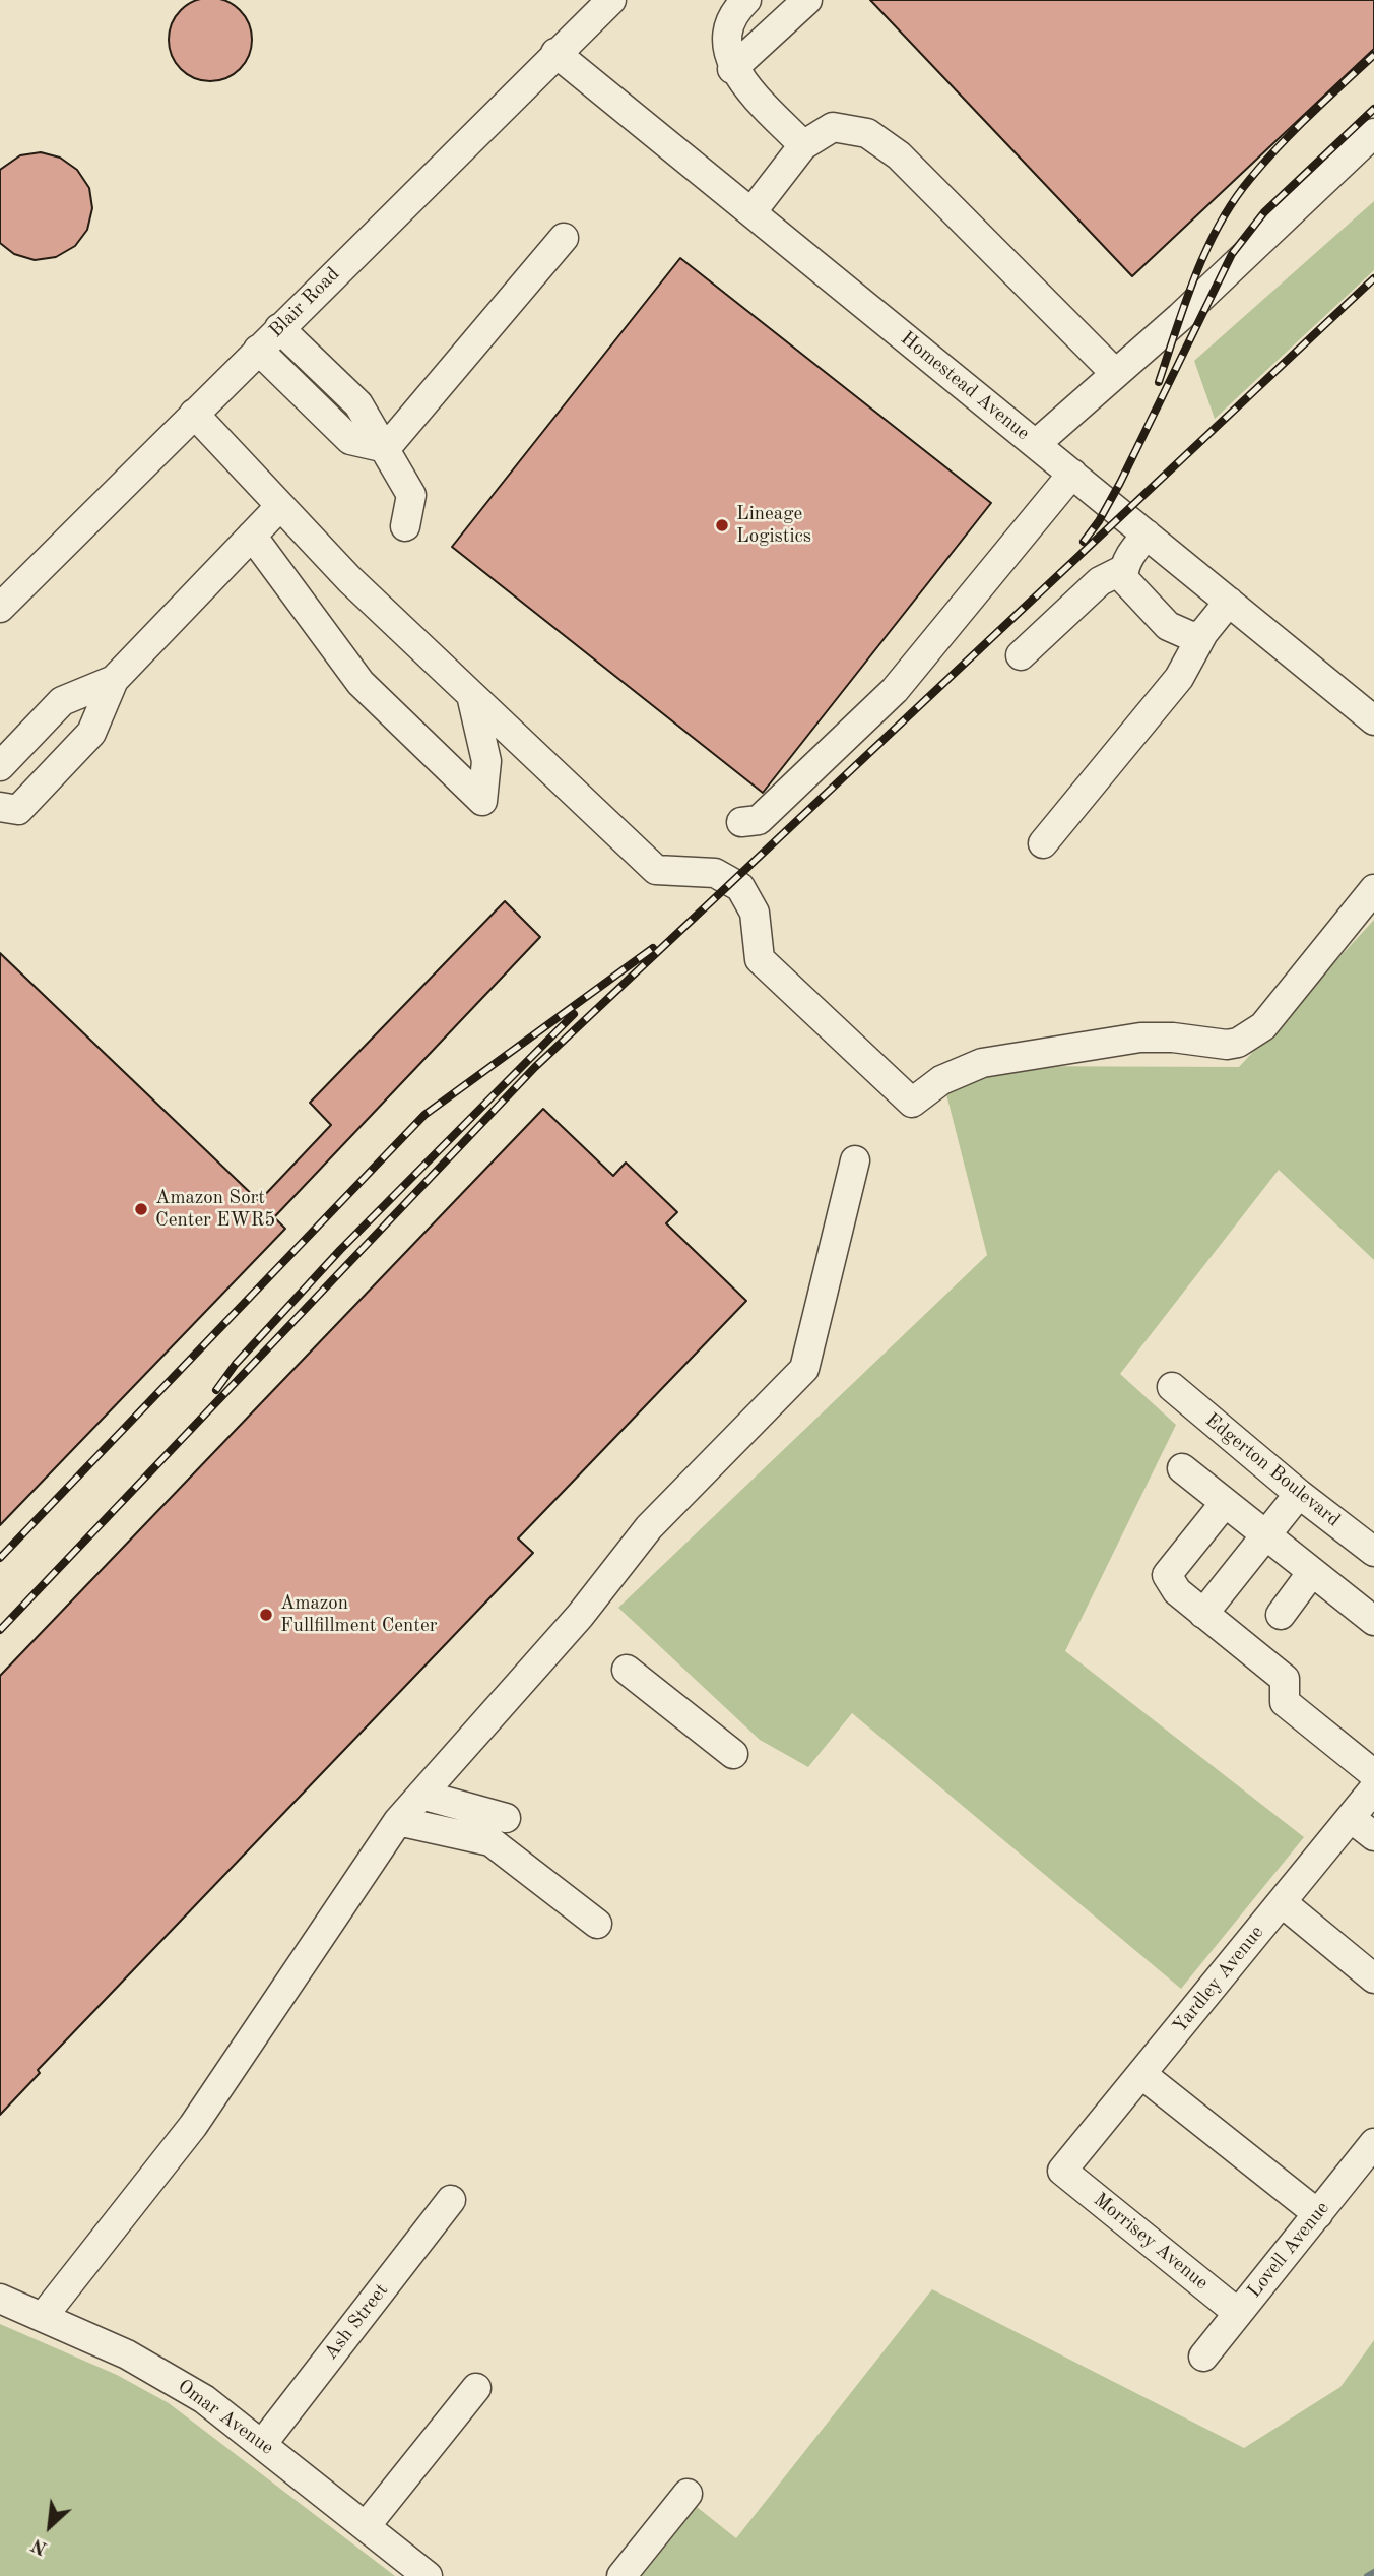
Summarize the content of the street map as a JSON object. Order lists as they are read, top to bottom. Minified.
{"streets":{"street":["Blair Road","Homestead Avenue","Edgerton Boulevard","Yardley Avenue","Morrisey Avenue","Lovell Avenue","Ash Street","Omar Avenue"]},"crossings":[["Blair Road","Homestead Avenue"],["Yardley Avenue","Morrisey Avenue"],["Morrisey Avenue","Lovell Avenue"],["Ash Street","Omar Avenue"]],"places":["Lineage Logistics","Amazon Sort Center EWR5","Amazon Fullfillment Center"],"north":"bottom left"}
